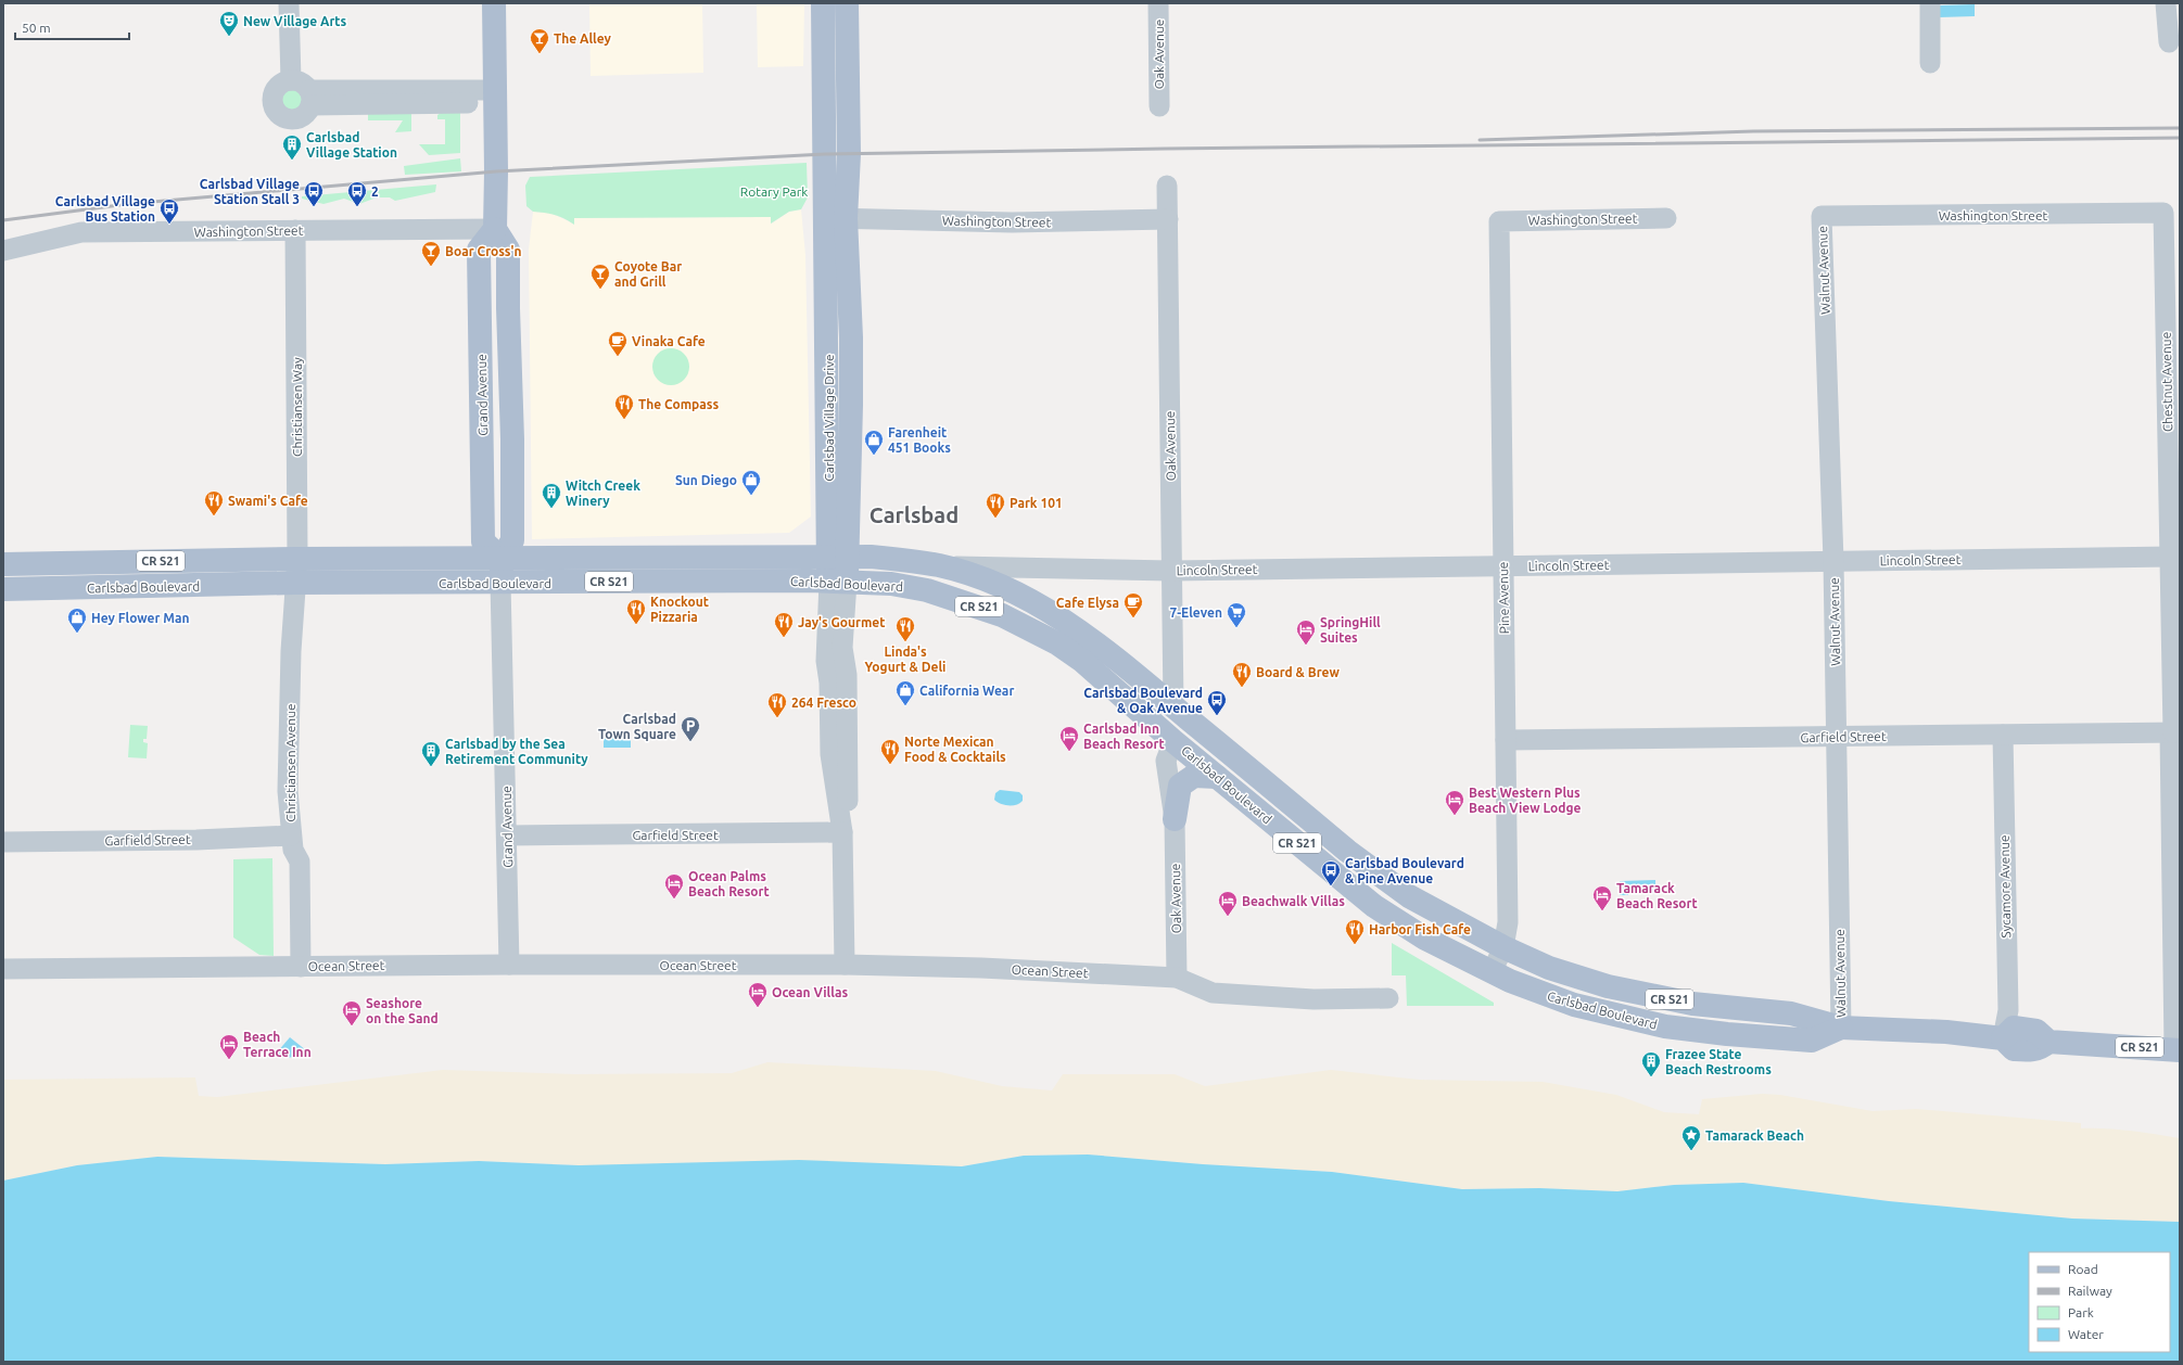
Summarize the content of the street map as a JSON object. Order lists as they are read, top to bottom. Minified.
{"streets":{"main road":["Grand Avenue","Carlsbad Village Drive","CR S21","Carlsbad Boulevard"],"street":["Oak Avenue","Washington Street","Walnut Avenue","Chestnut Avenue","Christiansen Way","Lincoln Street","Pine Avenue","Garfield Street","Christiansen Avenue","Sycamore Avenue","Ocean Street"]},"crossings":[["Oak Avenue","Washington Street"],["Oak Avenue","Lincoln Street"],["Oak Avenue","Carlsbad Boulevard"],["Oak Avenue","Ocean Street"],["Washington Street","Walnut Avenue"],["Washington Street","Chestnut Avenue"],["Washington Street","Grand Avenue"],["Washington Street","Christiansen Way"],["Washington Street","Carlsbad Village Drive"],["Washington Street","Pine Avenue"],["Walnut Avenue","Lincoln Street"],["Walnut Avenue","Carlsbad Boulevard"],["Walnut Avenue","Garfield Street"],["Chestnut Avenue","Lincoln Street"],["Chestnut Avenue","CR S21"],["Chestnut Avenue","Garfield Street"],["Grand Avenue","Carlsbad Boulevard"],["Grand Avenue","Garfield Street"],["Grand Avenue","Ocean Street"],["Christiansen Way","Carlsbad Boulevard"],["Christiansen Way","Christiansen Avenue"],["Carlsbad Village Drive","Carlsbad Boulevard"],["Carlsbad Village Drive","Garfield Street"],["Carlsbad Village Drive","Ocean Street"],["Lincoln Street","Carlsbad Boulevard"],["Lincoln Street","Pine Avenue"],["CR S21","Carlsbad Boulevard"],["CR S21","Sycamore Avenue"],["Carlsbad Boulevard","Pine Avenue"],["Carlsbad Boulevard","Christiansen Avenue"],["Carlsbad Boulevard","Sycamore Avenue"],["Pine Avenue","Garfield Street"],["Garfield Street","Christiansen Avenue"],["Garfield Street","Sycamore Avenue"],["Christiansen Avenue","Ocean Street"]],"districts":["Carlsbad"],"parks":["Rotary Park"],"places":{"theatre":["New Village Arts"],"bar":["The Alley","Boar Cross'n","Coyote Bar and Grill"],"building":["Carlsbad Village Station","Witch Creek Winery","Carlsbad by the Sea Retirement Community","Frazee State Beach Restrooms"],"bus stop":["Carlsbad Village Station Stall 3","2","Carlsbad Village Bus Station","Carlsbad Boulevard & Oak Avenue","Carlsbad Boulevard & Pine Avenue"],"cafe":["Vinaka Cafe","Cafe Elysa"],"restaurant":["The Compass","Swami's Cafe","Park 101","Knockout Pizzaria","Jay's Gourmet","Linda's Yogurt & Deli","Board & Brew","264 Fresco","Norte Mexican Food & Cocktails","Harbor Fish Cafe"],"shop":["Farenheit 451 Books","Sun Diego","Hey Flower Man","California Wear"],"supermarket":["7-Eleven"],"hotel":["SpringHill Suites","Carlsbad Inn Beach Resort","Best Western Plus Beach View Lodge","Ocean Palms Beach Resort","Tamarack Beach Resort","Beachwalk Villas","Ocean Villas","Seashore on the Sand","Beach Terrace Inn"],"parking":["Carlsbad Town Square"],"place":["Tamarack Beach"]},"legend":["Road","Railway","Park","Water"],"scale_bar":"50 m"}
